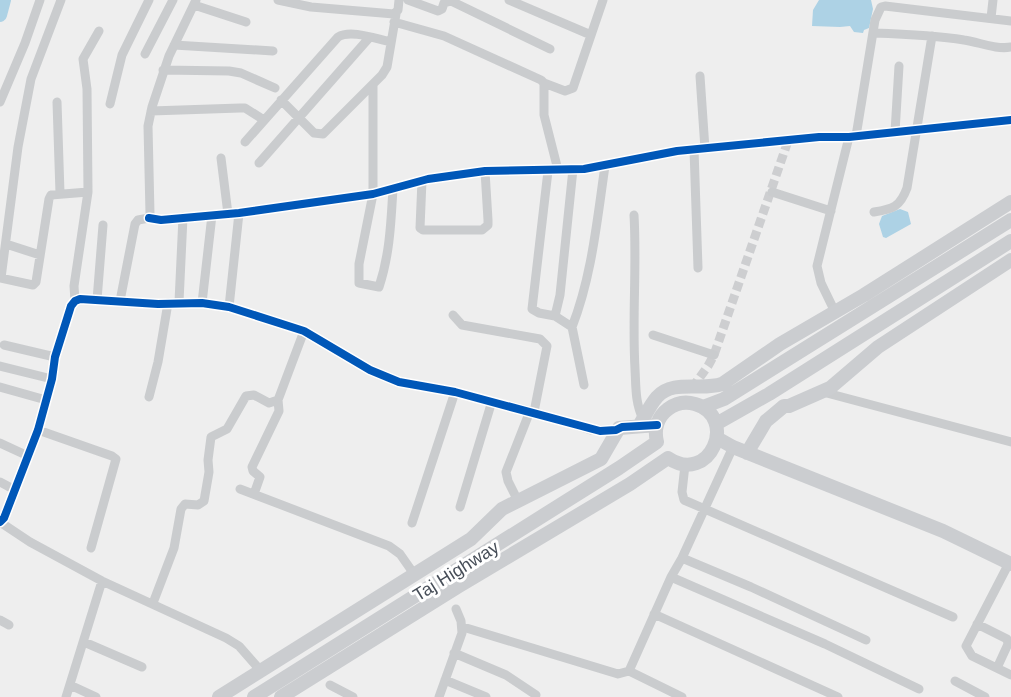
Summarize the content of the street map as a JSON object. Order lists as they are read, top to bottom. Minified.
{"streets":{"main road":["Taj Highway"]}}
